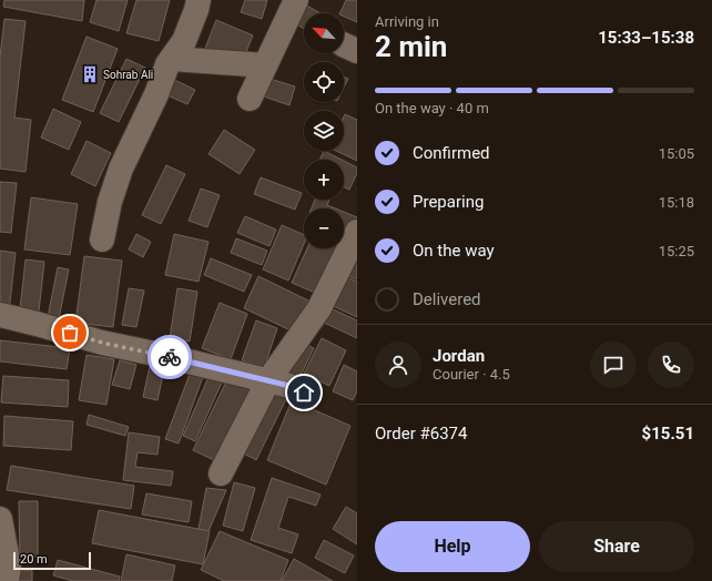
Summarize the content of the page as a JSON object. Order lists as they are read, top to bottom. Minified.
{"places":{"building":["Sohrab Ali"]},"scale_bar":"20 m","north":"top left","page":{"heading":["2 min","Arriving in","15:33–15:38"],"panel":["Jordan","Courier · 4.5","Order #6374","$15.51"],"map_buttons":["+","−"],"bar":"On the way · 40 m","list":[["Confirmed","15:05"],["Preparing","15:18"],["On the way","15:25"],"Delivered"],"buttons":["Help","Share"],"scale":"20 m"}}
